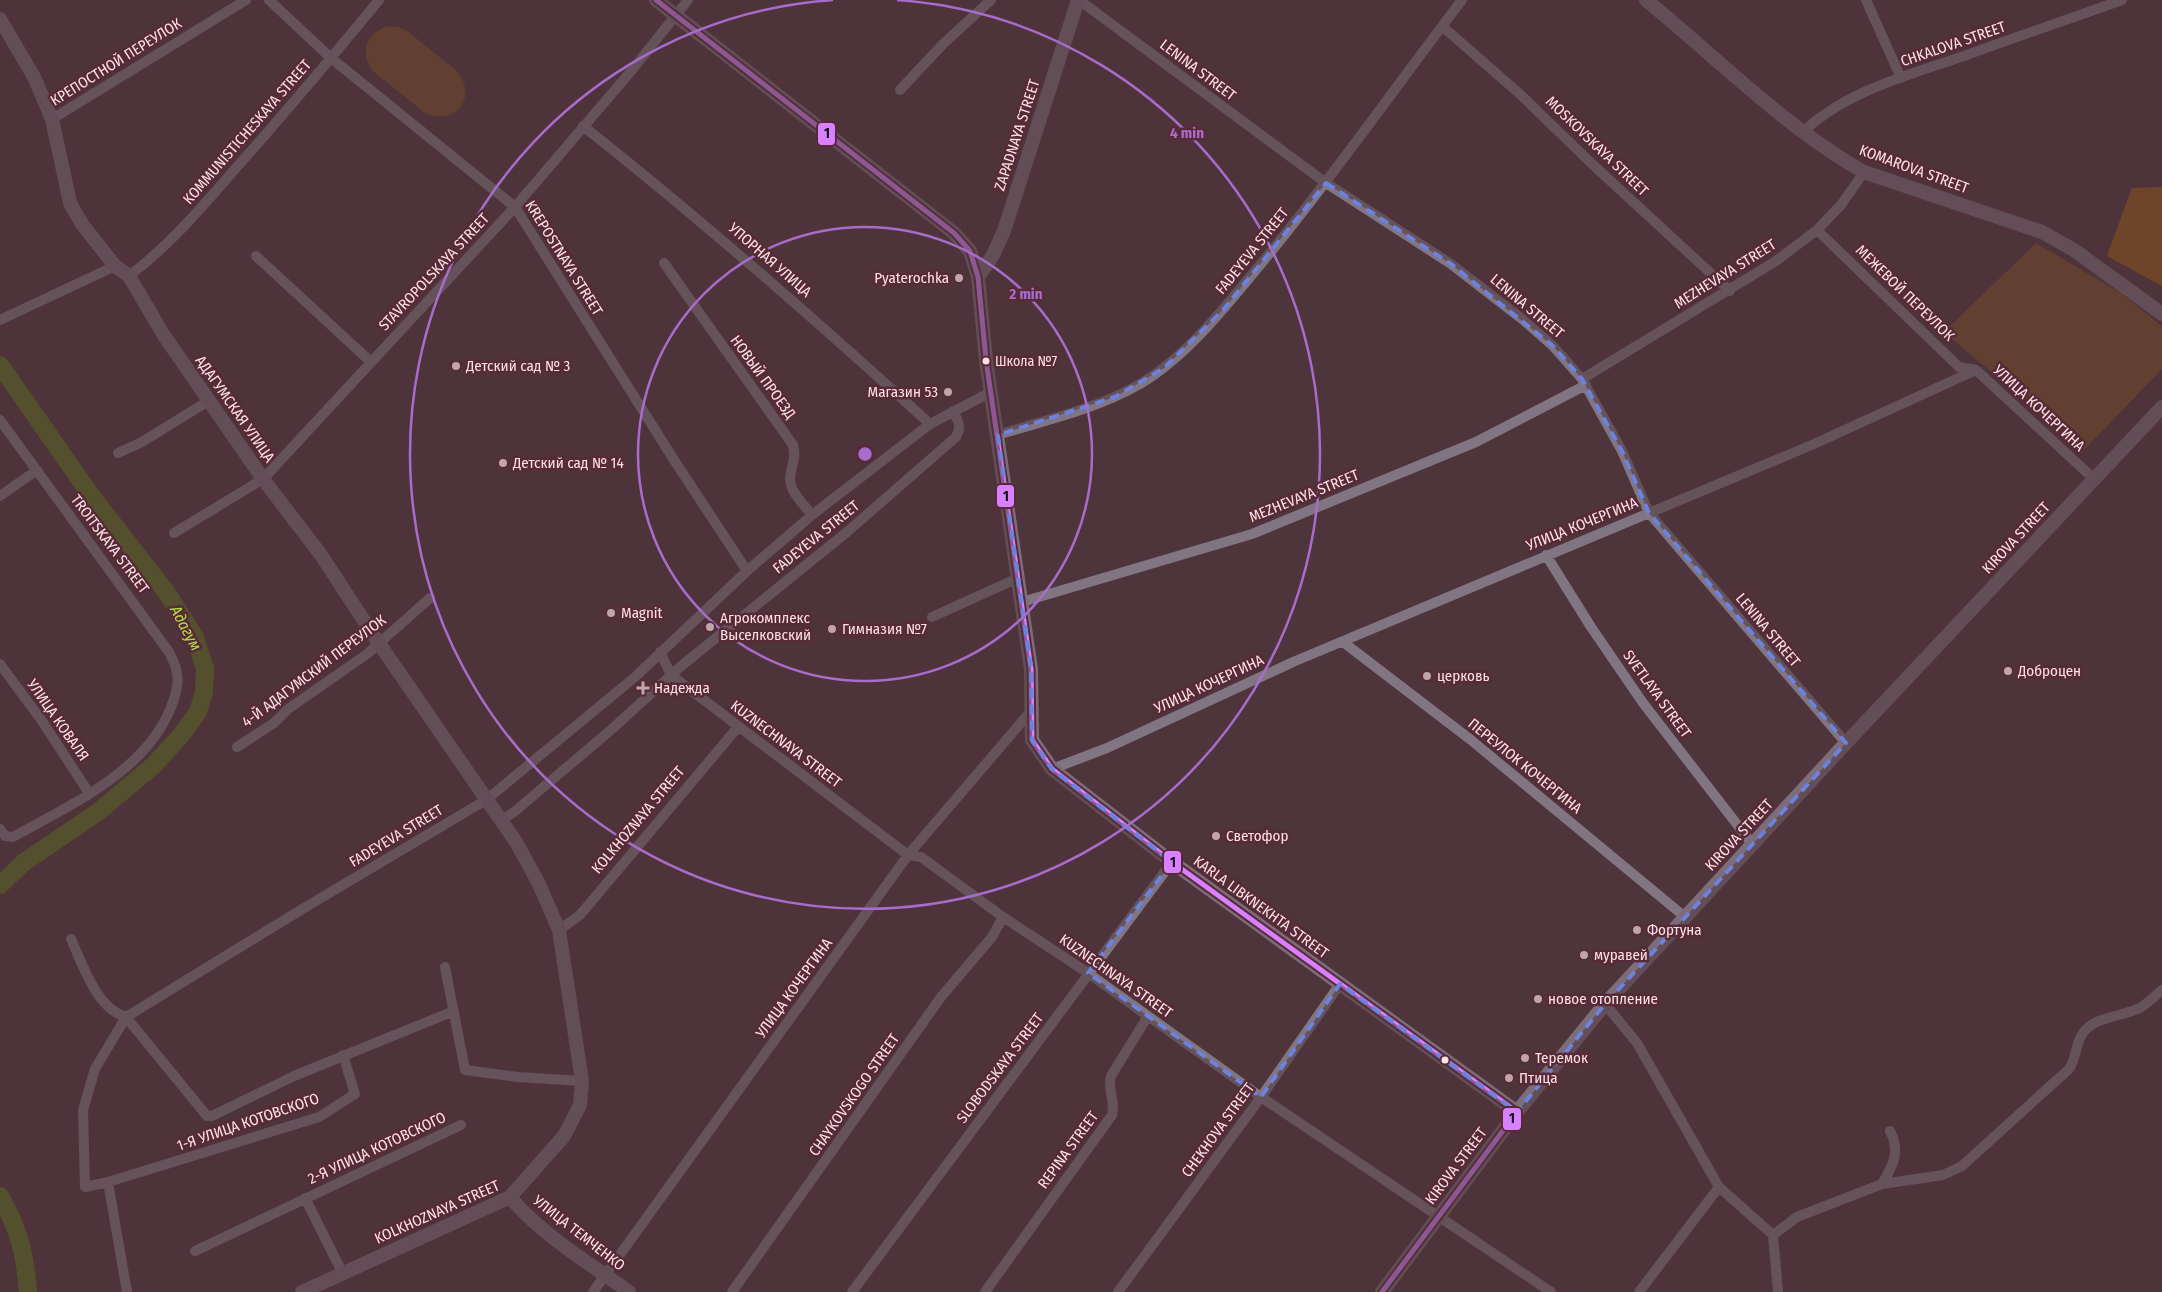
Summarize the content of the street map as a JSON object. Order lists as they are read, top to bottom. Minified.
{"streets":{"main road":["ZAPADNAYA STREET","KOMAROVA STREET","АДАГУМСКАЯ УЛИЦА","KIROVA STREET","KOLKHOZNAYA STREET","KARLA LIBKNEKHTA STREET","УЛИЦА ТЕМЧЕНКО"],"street":["CHKALOVA STREET","КРЕПОСТНОЙ ПЕРЕУЛОК","LENINA STREET","KOMMUNISTICHESKAYA STREET","MOSKOVSKAYA STREET","FADEYEVA STREET","KREPOSTNAYA STREET","УПОРНАЯ УЛИЦА","STAVROPOLSKAYA STREET","MEZHEVAYA STREET","МЕЖЕВОЙ ПЕРЕУЛОК","НОВЫЙ ПРОЕЗД","УЛИЦА КОЧЕРГИНА","TROITSKAYA STREET","4-Й АДАГУМСКИЙ ПЕРЕУЛОК","SVETLAYA STREET","УЛИЦА КОВАЛЯ","KUZNECHNAYA STREET","ПЕРЕУЛОК КОЧЕРГИНА","SLOBODSKAYA STREET","CHAYKOVSKOGO STREET","1-Я УЛИЦА КОТОВСКОГО","CHEKHOVA STREET","2-Я УЛИЦА КОТОВСКОГО","REPINA STREET"]},"crossings":[["CHKALOVA STREET","KOMAROVA STREET"],["КРЕПОСТНОЙ ПЕРЕУЛОК","АДАГУМСКАЯ УЛИЦА"],["LENINA STREET","ZAPADNAYA STREET"],["LENINA STREET","FADEYEVA STREET"],["LENINA STREET","MEZHEVAYA STREET"],["LENINA STREET","УЛИЦА КОЧЕРГИНА"],["LENINA STREET","KIROVA STREET"],["KOMMUNISTICHESKAYA STREET","KREPOSTNAYA STREET"],["KOMMUNISTICHESKAYA STREET","АДАГУМСКАЯ УЛИЦА"],["ZAPADNAYA STREET","KARLA LIBKNEKHTA STREET"],["MOSKOVSKAYA STREET","FADEYEVA STREET"],["MOSKOVSKAYA STREET","MEZHEVAYA STREET"],["KOMAROVA STREET","MEZHEVAYA STREET"],["FADEYEVA STREET","KREPOSTNAYA STREET"],["FADEYEVA STREET","УПОРНАЯ УЛИЦА"],["FADEYEVA STREET","НОВЫЙ ПРОЕЗД"],["FADEYEVA STREET","АДАГУМСКАЯ УЛИЦА"],["FADEYEVA STREET","KUZNECHNAYA STREET"],["FADEYEVA STREET","KOLKHOZNAYA STREET"],["FADEYEVA STREET","KARLA LIBKNEKHTA STREET"],["FADEYEVA STREET","1-Я УЛИЦА КОТОВСКОГО"],["KREPOSTNAYA STREET","STAVROPOLSKAYA STREET"],["УПОРНАЯ УЛИЦА","STAVROPOLSKAYA STREET"],["STAVROPOLSKAYA STREET","АДАГУМСКАЯ УЛИЦА"],["STAVROPOLSKAYA STREET","KARLA LIBKNEKHTA STREET"],["MEZHEVAYA STREET","МЕЖЕВОЙ ПЕРЕУЛОК"],["MEZHEVAYA STREET","KARLA LIBKNEKHTA STREET"],["МЕЖЕВОЙ ПЕРЕУЛОК","УЛИЦА КОЧЕРГИНА"],["УЛИЦА КОЧЕРГИНА","KIROVA STREET"],["УЛИЦА КОЧЕРГИНА","SVETLAYA STREET"],["УЛИЦА КОЧЕРГИНА","KUZNECHNAYA STREET"],["УЛИЦА КОЧЕРГИНА","ПЕРЕУЛОК КОЧЕРГИНА"],["УЛИЦА КОЧЕРГИНА","KARLA LIBKNEKHTA STREET"],["УЛИЦА КОЧЕРГИНА","УЛИЦА ТЕМЧЕНКО"],["АДАГУМСКАЯ УЛИЦА","4-Й АДАГУМСКИЙ ПЕРЕУЛОК"],["АДАГУМСКАЯ УЛИЦА","KOLKHOZNAYA STREET"],["KIROVA STREET","SVETLAYA STREET"],["KIROVA STREET","KUZNECHNAYA STREET"],["KIROVA STREET","ПЕРЕУЛОК КОЧЕРГИНА"],["KIROVA STREET","KARLA LIBKNEKHTA STREET"],["TROITSKAYA STREET","УЛИЦА КОВАЛЯ"],["KUZNECHNAYA STREET","KOLKHOZNAYA STREET"],["KUZNECHNAYA STREET","SLOBODSKAYA STREET"],["KUZNECHNAYA STREET","CHAYKOVSKOGO STREET"],["KUZNECHNAYA STREET","CHEKHOVA STREET"],["KUZNECHNAYA STREET","REPINA STREET"],["KOLKHOZNAYA STREET","2-Я УЛИЦА КОТОВСКОГО"],["KOLKHOZNAYA STREET","УЛИЦА ТЕМЧЕНКО"],["KARLA LIBKNEKHTA STREET","SLOBODSKAYA STREET"],["KARLA LIBKNEKHTA STREET","CHEKHOVA STREET"]],"water":["Адагум"],"places":{"other":["Pyaterochka","Школа №7","Детский сад № 3","Магазин 53","Детский сад № 14","Magnit","Агрокомплекс Выселковский","Гимназия №7","Доброцен","церковь","Светофор","Фортуна","муравей","новое отопление","Теремок","Птица"],"health":["Надежда"]},"lines":["transit line 1"],"rings":["4 min","2 min"]}
